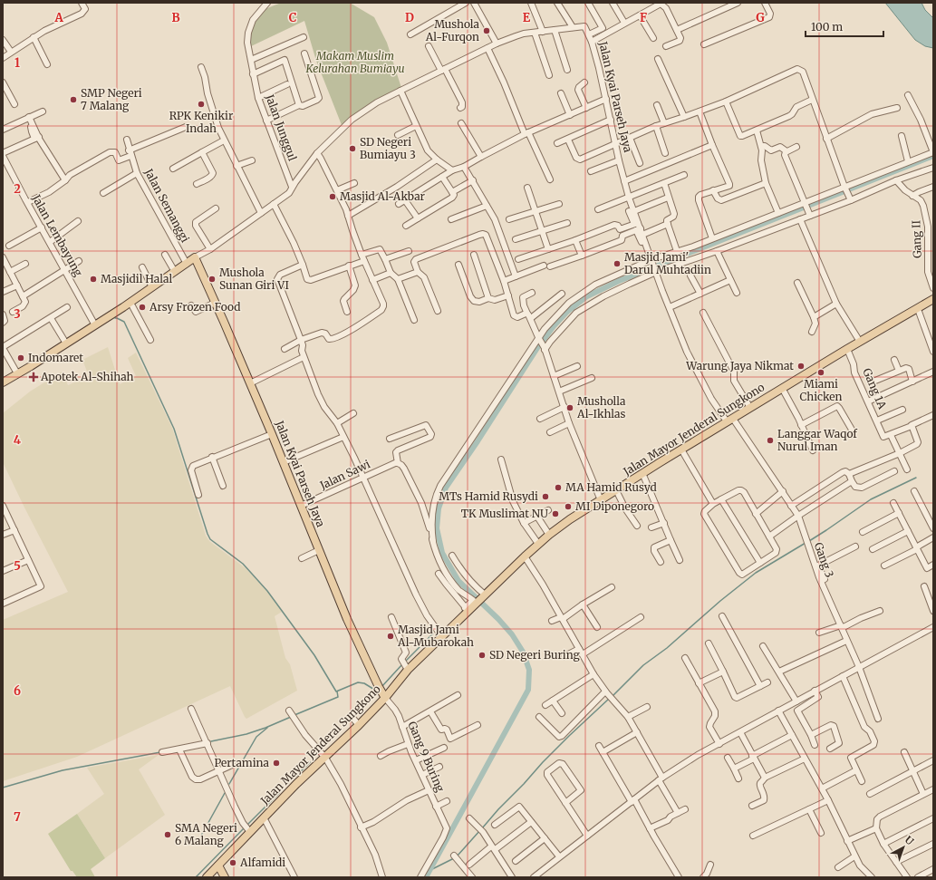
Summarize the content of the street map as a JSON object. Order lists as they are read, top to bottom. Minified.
{"streets":{"main road":["Jalan Kyai Parseh Jaya","Jalan Mayor Jenderal Sungkono"],"street":["Jalan Junggul","Jalan Semanggi","Jalan Lembayung","Gang II","Gang 1A","Jalan Sawi","Gang 3","Gang 9 Buring"]},"crossings":[["Jalan Kyai Parseh Jaya","Jalan Junggul"],["Jalan Kyai Parseh Jaya","Jalan Semanggi"],["Jalan Kyai Parseh Jaya","Jalan Lembayung"],["Jalan Kyai Parseh Jaya","Jalan Mayor Jenderal Sungkono"],["Jalan Kyai Parseh Jaya","Jalan Sawi"],["Jalan Kyai Parseh Jaya","Gang 3"],["Jalan Kyai Parseh Jaya","Gang 9 Buring"],["Gang 1A","Jalan Mayor Jenderal Sungkono"],["Jalan Mayor Jenderal Sungkono","Gang 3"],["Jalan Mayor Jenderal Sungkono","Gang 9 Buring"]],"parks":["Makam Muslim Kelurahan Bumiayu"],"places":{"other":["Mushola Al-Furqon","SMP Negeri 7 Malang","RPK Kenikir Indah","SD Negeri Bumiayu 3","Masjid Al-Akbar","Masjid Jami' Darul Muhtadiin","Masjidil Halal","Mushola Sunan Giri VI","Arsy Frozen Food","Indomaret","Warung Jaya Nikmat","Miami Chicken","Musholla Al-Ikhlas","Langgar Waqof Nurul Iman","MA Hamid Rusyd","MTs Hamid Rusydi","MI Diponegoro","TK Muslimat NU","Masjid Jami Al-Mubarokah","SD Negeri Buring","Pertamina","SMA Negeri 6 Malang","Alfamidi"],"health":["Apotek Al-Shihah"]},"scale_bar":"100 m","north":"top right","grid":{"columns":["A","B","C","D","E","F","G"],"rows":["1","2","3","4","5","6","7"]}}
